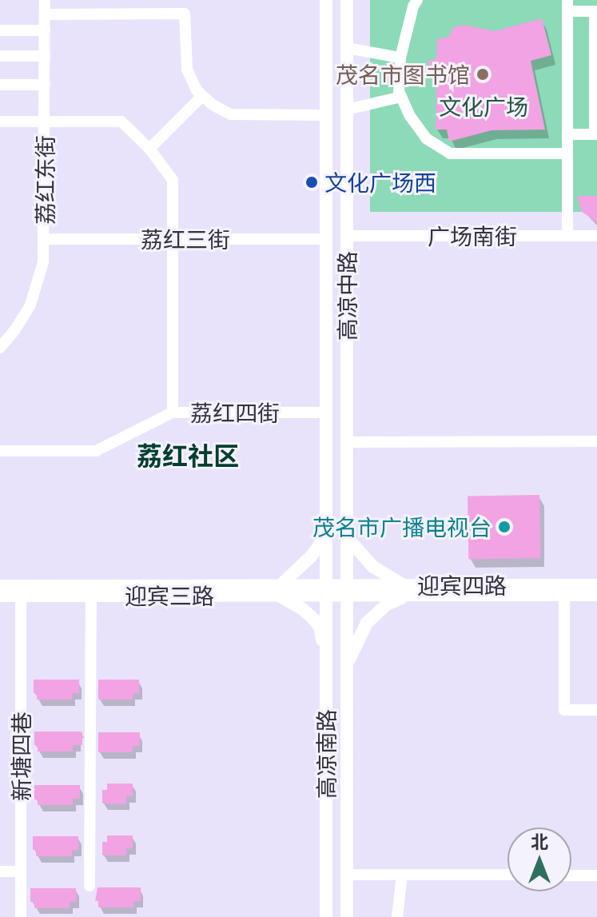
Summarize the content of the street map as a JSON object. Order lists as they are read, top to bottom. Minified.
{"streets":{"main road":["高凉中路","迎宾四路","迎宾三路","高凉南路"],"street":["荔红东街","广场南街","荔红三街","荔红四街","新塘四巷"]},"crossings":[["荔红东街","荔红三街"],["广场南街","高凉中路"],["荔红三街","高凉中路"],["高凉中路","荔红四街"],["高凉中路","迎宾四路"],["高凉中路","迎宾三路"],["高凉中路","高凉南路"],["迎宾四路","迎宾三路"],["迎宾四路","高凉南路"],["迎宾三路","高凉南路"],["迎宾三路","新塘四巷"]],"districts":["荔红社区"],"parks":["文化广场"],"places":["茂名市图书馆","文化广场西","茂名市广播电视台"],"north":"top"}
